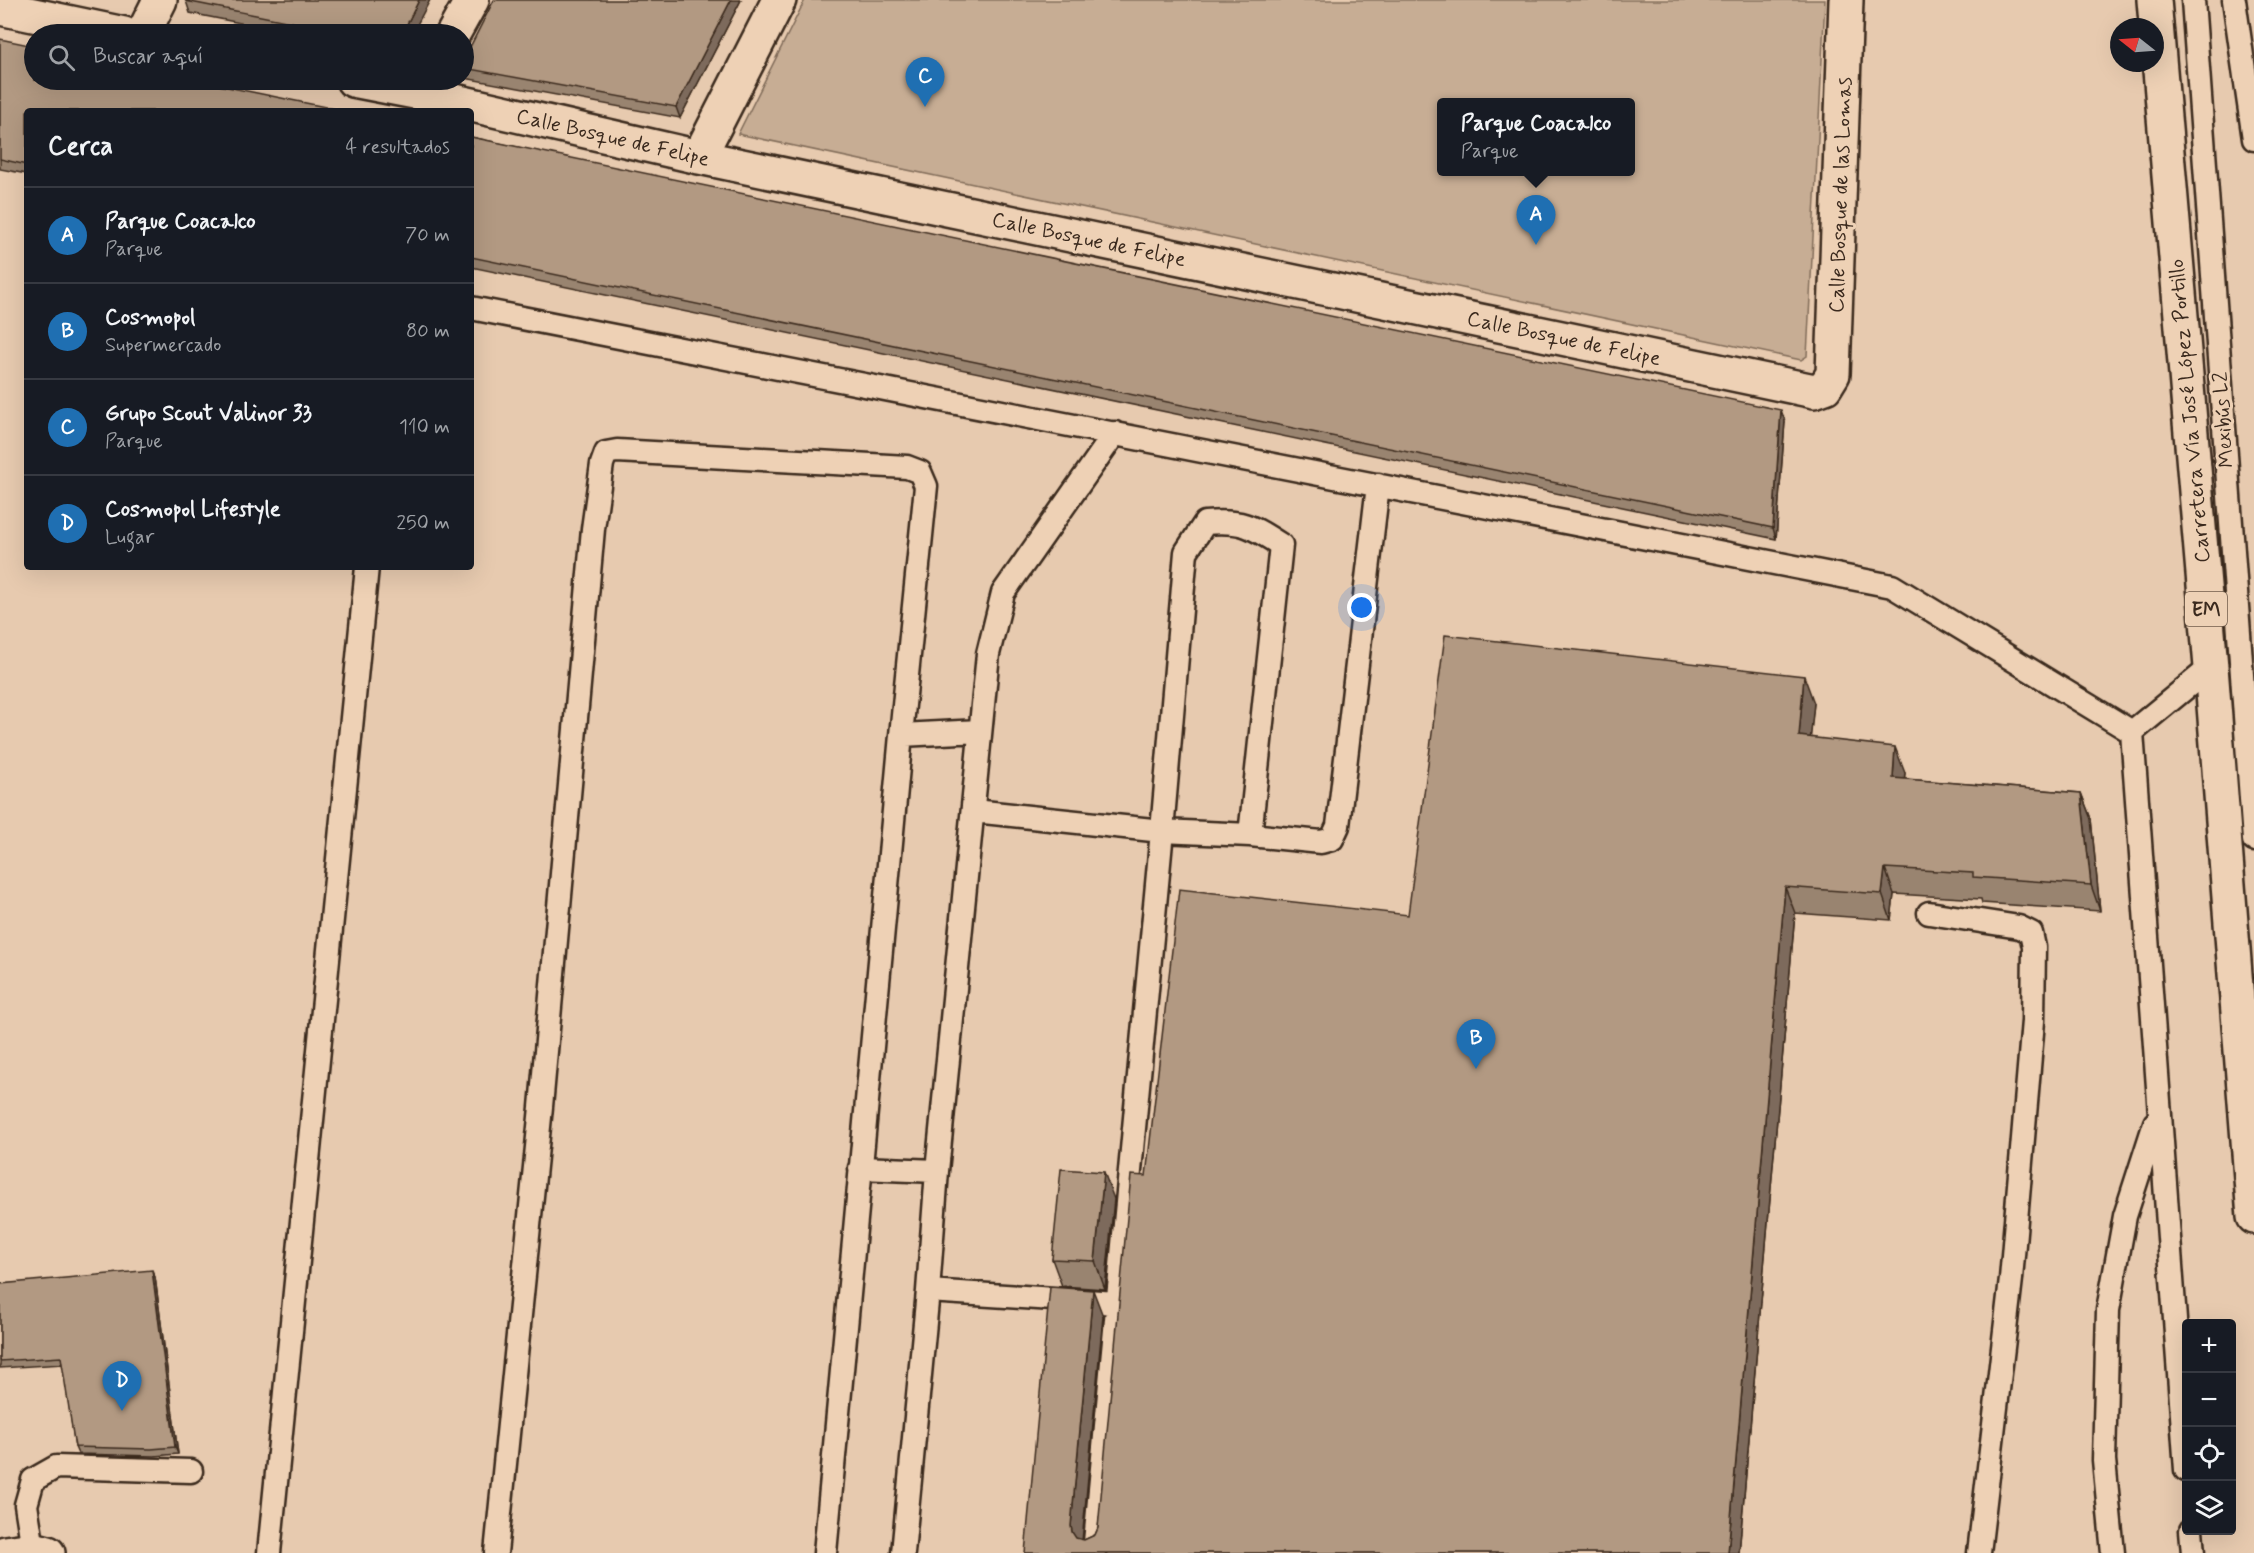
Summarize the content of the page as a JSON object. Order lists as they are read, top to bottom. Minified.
{"streets":{"street":["Calle Bosque de Felipe","Calle Bosque de las Lomas","Carretera Vía José López Portillo","EM"],"lane":["Mexibús L2"]},"crossings":[["Calle Bosque de Felipe","Calle Bosque de las Lomas"]],"north":"left","page":{"search":"Buscar aquí","pins":["C","A","B","D"],"popup":["Parque Coacalco","Parque"],"heading":["Cerca","4 resultados"],"list":[{"mark":"A","name":"Parque Coacalco","note":"Parque","value":"70 m"},{"mark":"B","name":"Cosmopol","note":"Supermercado","value":"80 m"},{"mark":"C","name":"Grupo Scout Valinor 33","note":"Parque","value":"110 m"},{"mark":"D","name":"Cosmopol Lifestyle","note":"Lugar","value":"250 m"}],"map_buttons":["+","−"]}}
